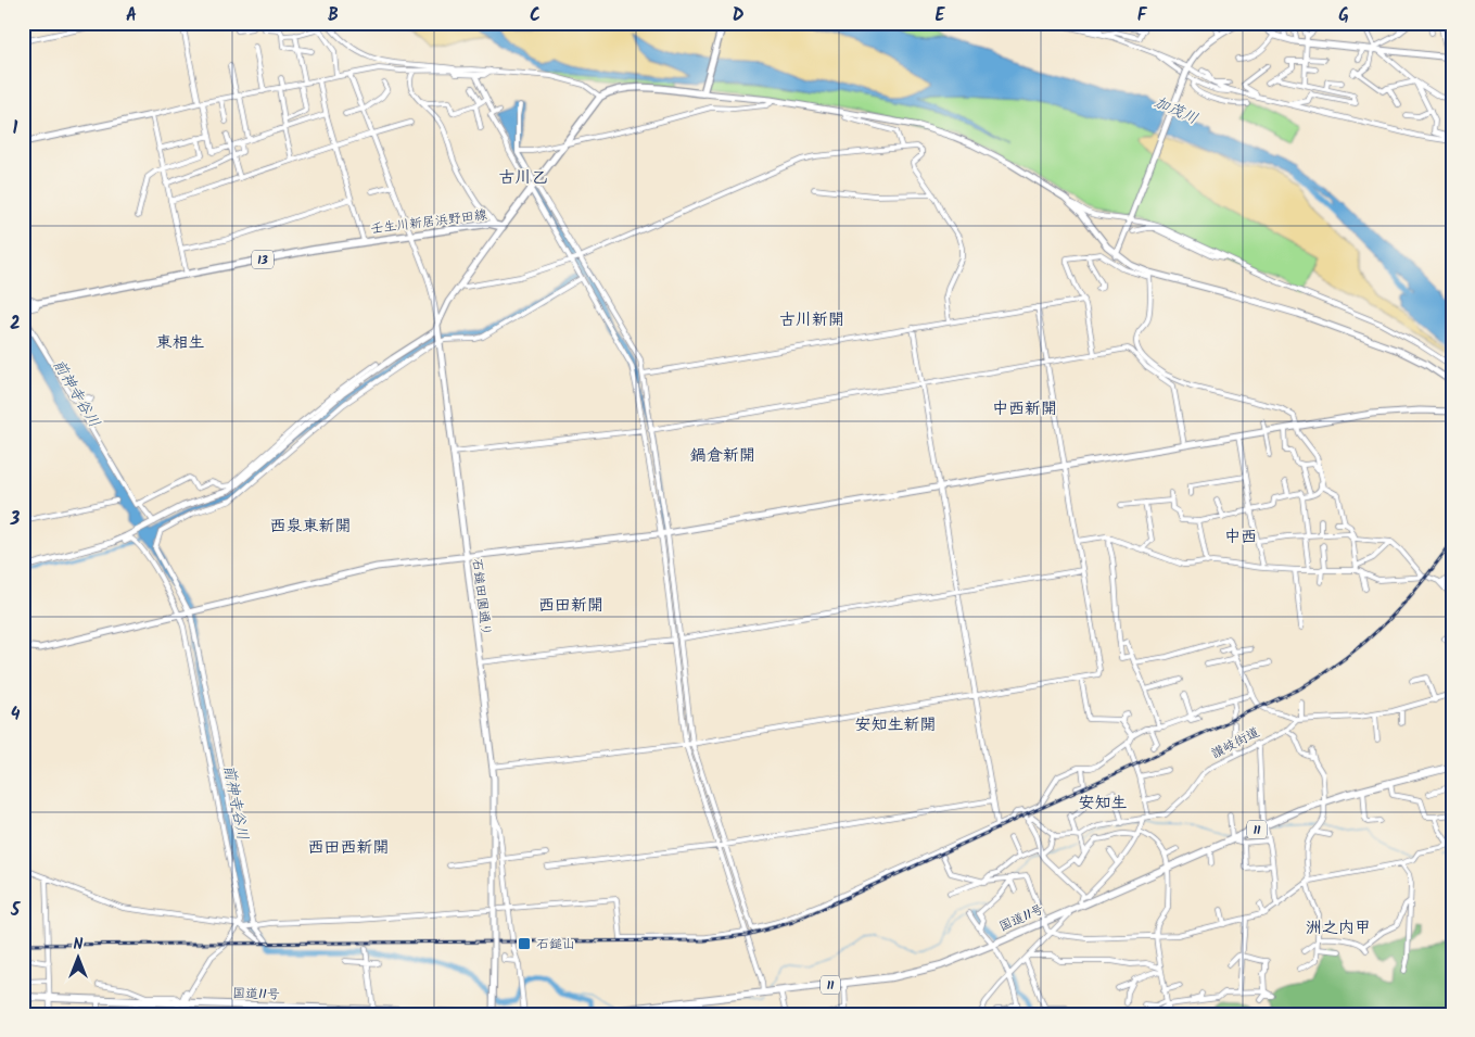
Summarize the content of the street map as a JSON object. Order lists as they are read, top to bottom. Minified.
{"streets":{"highway":["11","国道11号"],"main road":["壬生川新居浜野田線","13"],"street":["石鎚田園通り","讃岐街道"]},"districts":["古川乙","古川新開","東相生","中西新開","鍋倉新開","西泉東新開","中西","西田新開","安知生新開","安知生","西田西新開","洲之内甲"],"water":["加茂川","前神寺谷川"],"places":{"transit":["石鎚山"]},"north":"top","grid":{"columns":["A","B","C","D","E","F","G"],"rows":["1","2","3","4","5"]}}
